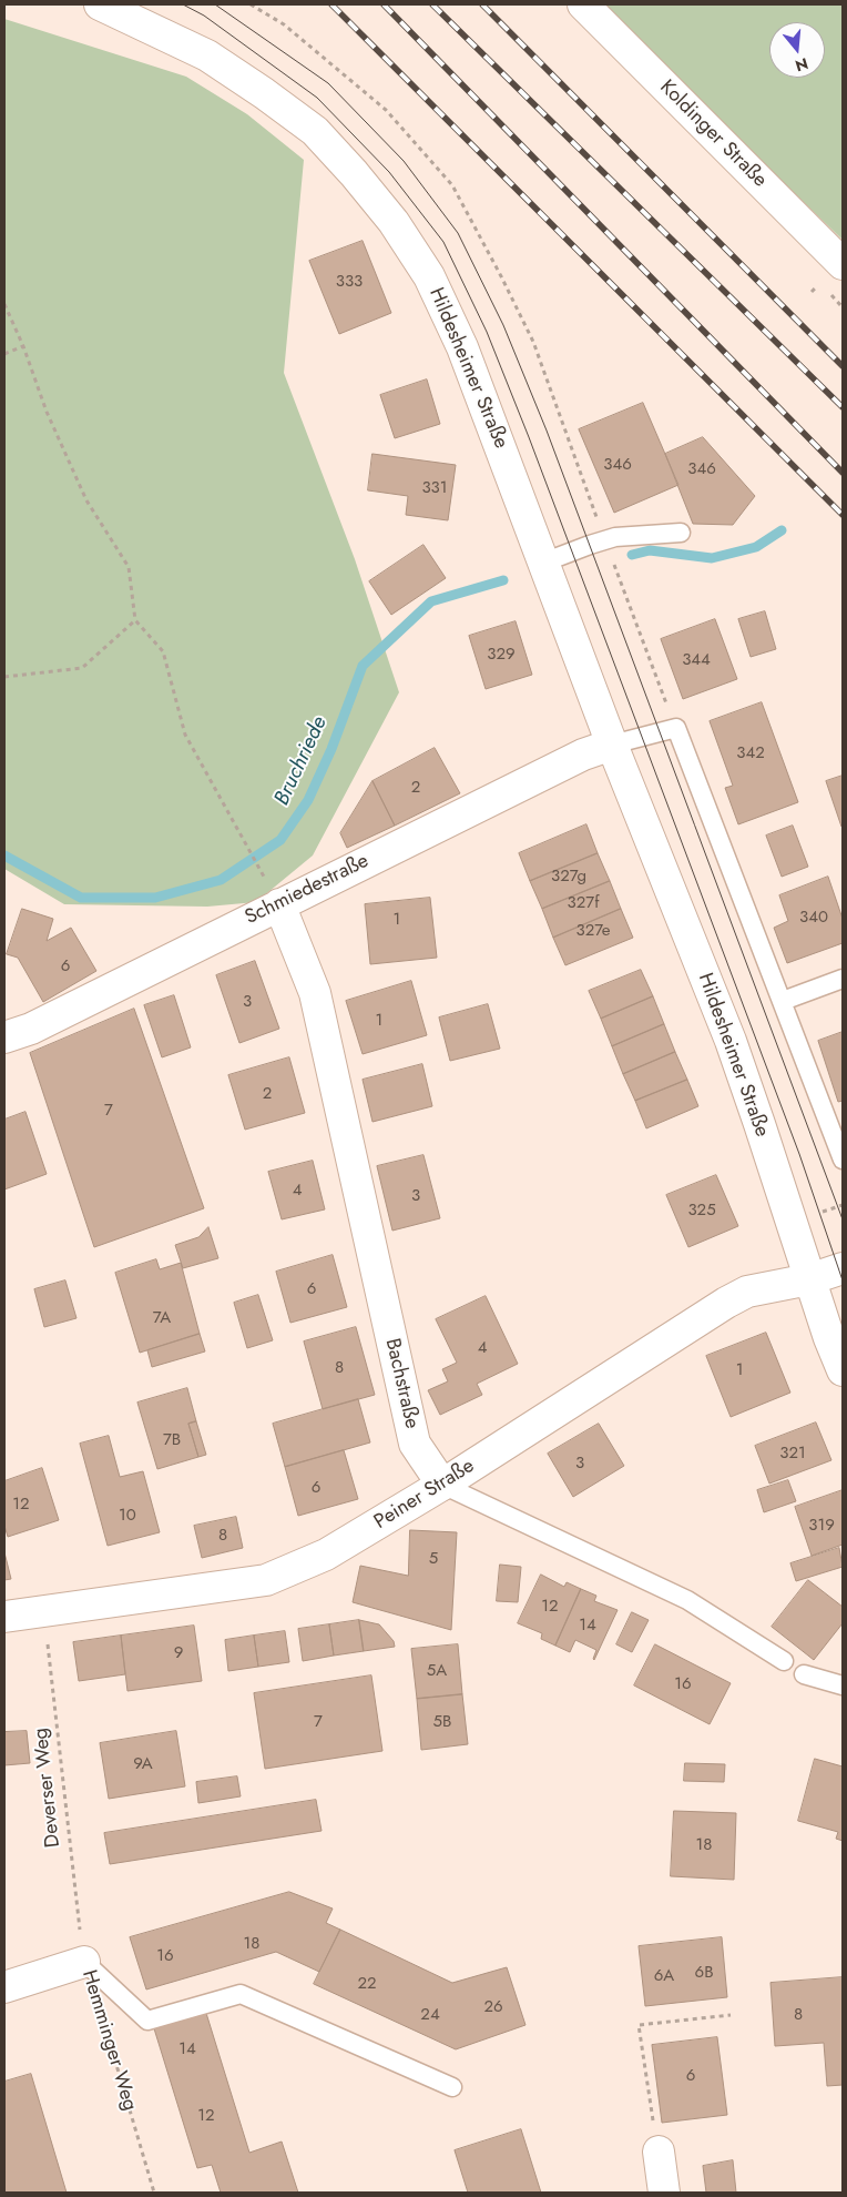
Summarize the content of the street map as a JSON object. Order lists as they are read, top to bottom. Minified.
{"streets":{"street":["Koldinger Straße","Hildesheimer Straße","Schmiedestraße","Bachstraße","Peiner Straße"],"lane":["Hemminger Weg"],"path":["Deverser Weg"]},"crossings":[["Hildesheimer Straße","Schmiedestraße"],["Hildesheimer Straße","Peiner Straße"],["Schmiedestraße","Bachstraße"],["Bachstraße","Peiner Straße"],["Peiner Straße","Deverser Weg"],["Deverser Weg","Hemminger Weg"]],"water":["Bruchriede"],"house_numbers":["333","346","346","331","329","344","342","2","327g","327f","340","1","327e","6","3","1","2","7","4","3","325","6","7A","4","8","1","7B","321","3","6","12","10","319","8","5","12","14","9","5A","16","7","5B","9A","18","18","16","6B","6A","22","26","24","8","14","6","12"],"north":"bottom"}
